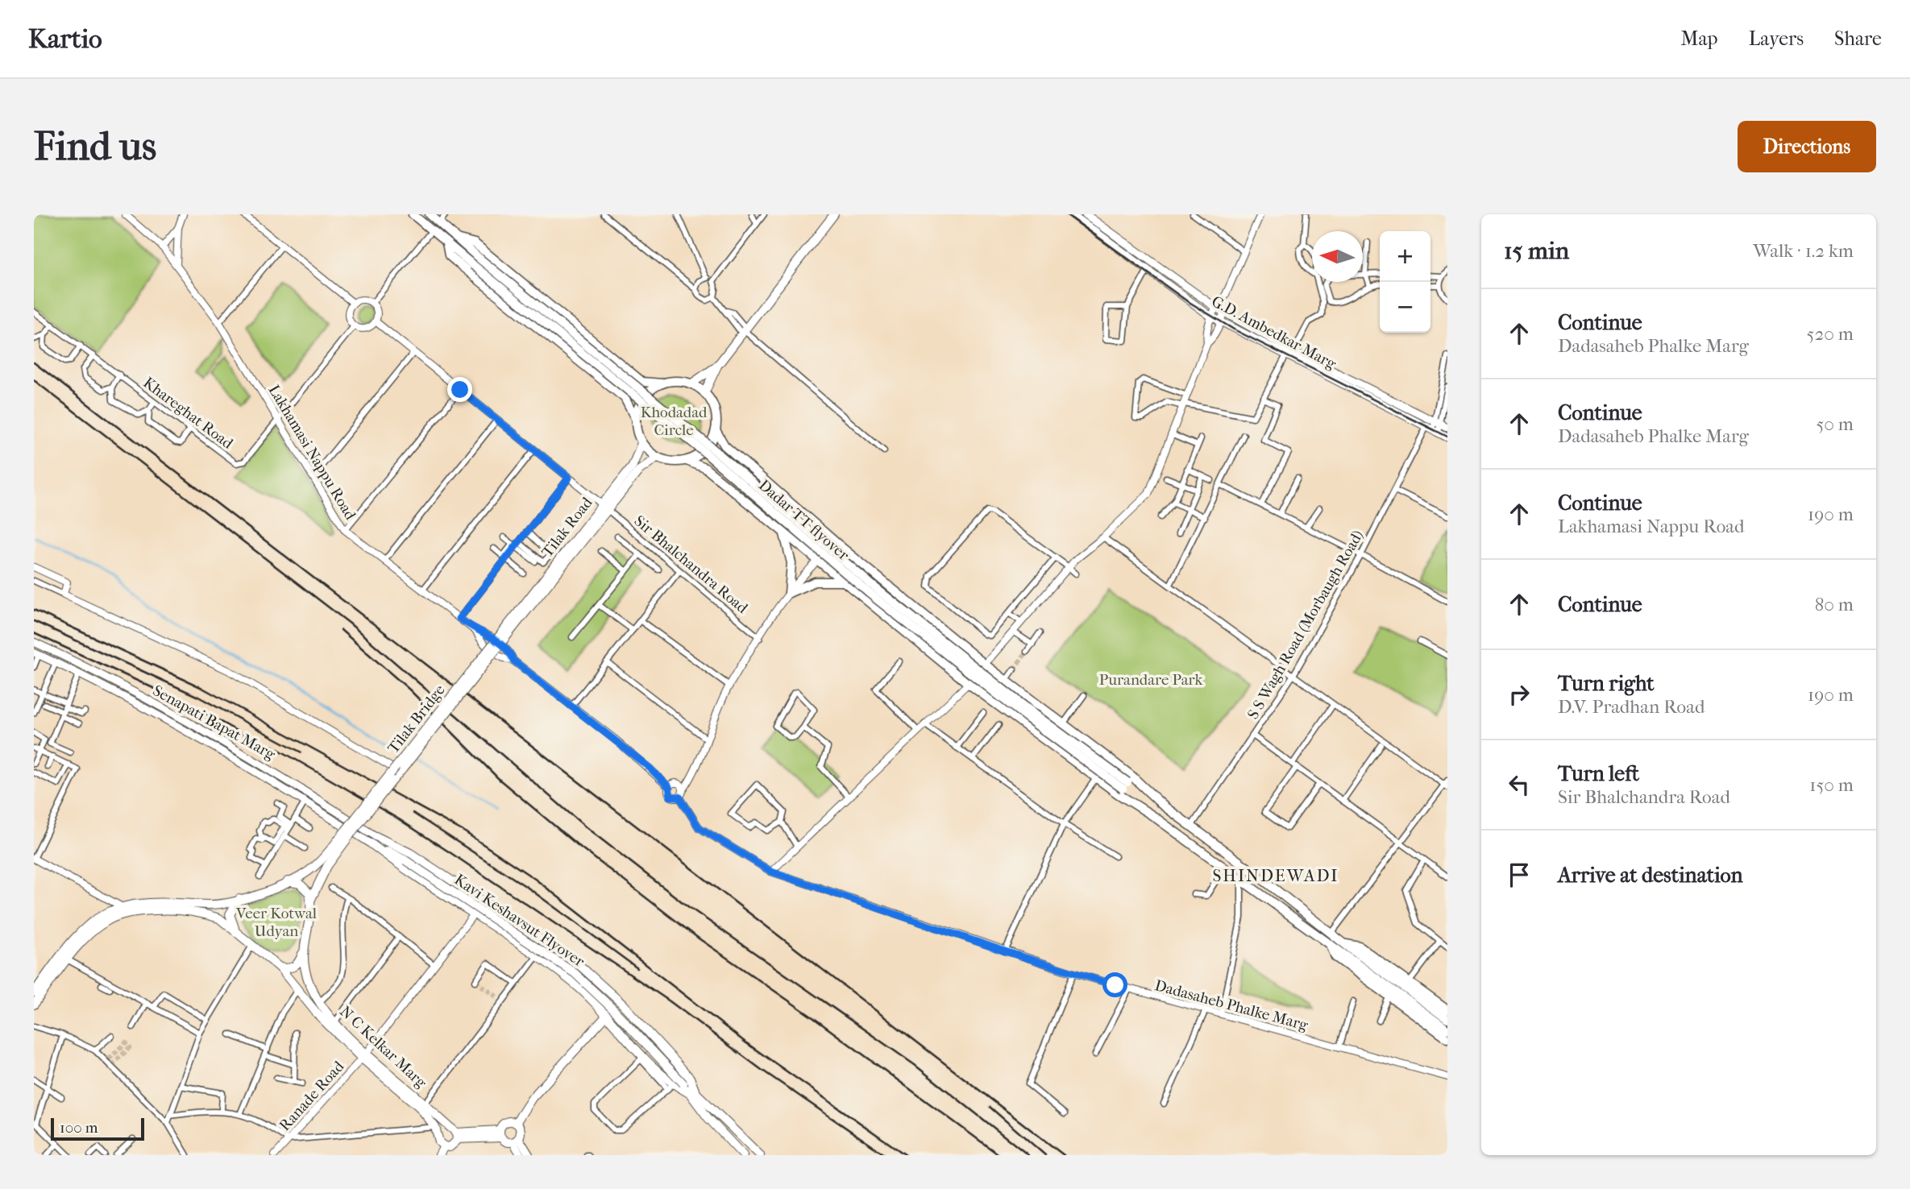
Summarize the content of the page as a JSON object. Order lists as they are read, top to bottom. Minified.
{"streets":{"highway":["Dadar TT flyover"],"main road":["G.D. Ambedkar Marg","Tilak Road","Tilak Bridge","Senapati Bapat Marg","Kavi Keshavsut Flyover","N C Kelkar Marg"],"street":["Khareghat Road","Lakhamasi Nappu Road","Sir Bhalchandra Road","S S Wagh Road (Morbaugh Road)","Dadasaheb Phalke Marg","Ranade Road"]},"crossings":[["G.D. Ambedkar Marg","S S Wagh Road (Morbaugh Road)"],["Khareghat Road","Lakhamasi Nappu Road"],["Khareghat Road","Sir Bhalchandra Road"],["Lakhamasi Nappu Road","Dadasaheb Phalke Marg"],["Tilak Road","Sir Bhalchandra Road"],["Tilak Road","Tilak Bridge"],["Senapati Bapat Marg","Kavi Keshavsut Flyover"],["N C Kelkar Marg","Ranade Road"]],"districts":["SHINDEWADI"],"parks":["Khodadad Circle","Purandare Park","Veer Kotwal Udyan"],"scale_bar":"100 m","north":"left","page":{"header":"Kartio","nav":["Map","Layers","Share"],"buttons":"Directions","title":"Find us","heading":["15 min","Walk · 1.2 km"],"map_buttons":["+","−"],"list":[["Continue","Dadasaheb Phalke Marg","520 m"],["Continue","Dadasaheb Phalke Marg","50 m"],["Continue","Lakhamasi Nappu Road","190 m"],["Continue","80 m"],["Turn right","D.V. Pradhan Road","190 m"],["Turn left","Sir Bhalchandra Road","150 m"],"Arrive at destination"],"scale":"100 m"}}
